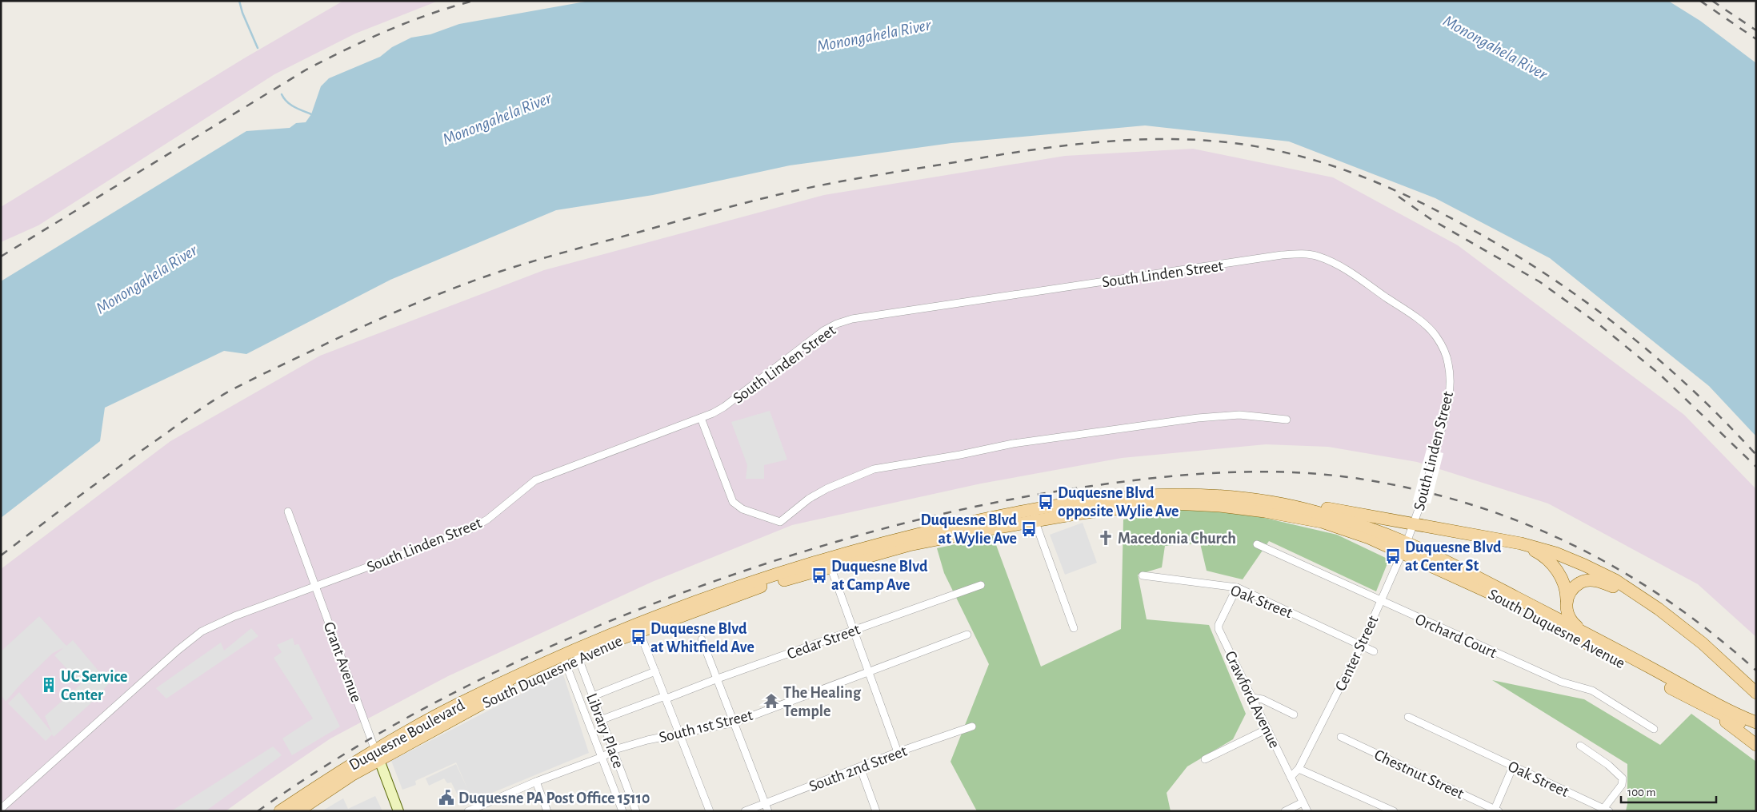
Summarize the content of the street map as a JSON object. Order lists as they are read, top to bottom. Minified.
{"streets":{"main road":["South Duquesne Avenue","Duquesne Boulevard"],"street":["South Linden Street","Oak Street","Orchard Court","Cedar Street","Center Street","Grant Avenue","Crawford Avenue","South 1st Street","Library Place","South 2nd Street","Chestnut Street"]},"crossings":[["South Linden Street","Center Street"],["South Linden Street","Grant Avenue"],["Oak Street","Center Street"],["Oak Street","Crawford Avenue"],["South Duquesne Avenue","Center Street"],["South Duquesne Avenue","Library Place"],["South Duquesne Avenue","Duquesne Boulevard"],["Orchard Court","Center Street"],["Cedar Street","Library Place"],["Center Street","Crawford Avenue"],["Grant Avenue","Duquesne Boulevard"],["South 1st Street","Library Place"],["Library Place","Duquesne Boulevard"]],"water":["Monongahela River"],"places":{"bus stop":["Duquesne Blvd opposite Wylie Ave","Duquesne Blvd at Wylie Ave","Duquesne Blvd at Center St","Duquesne Blvd at Camp Ave","Duquesne Blvd at Whitfield Ave"],"church":["Macedonia Church"],"building":["UC Service Center"],"temple":["The Healing Temple"],"public building":["Duquesne PA Post Office 15110"]},"scale_bar":"100 m"}
